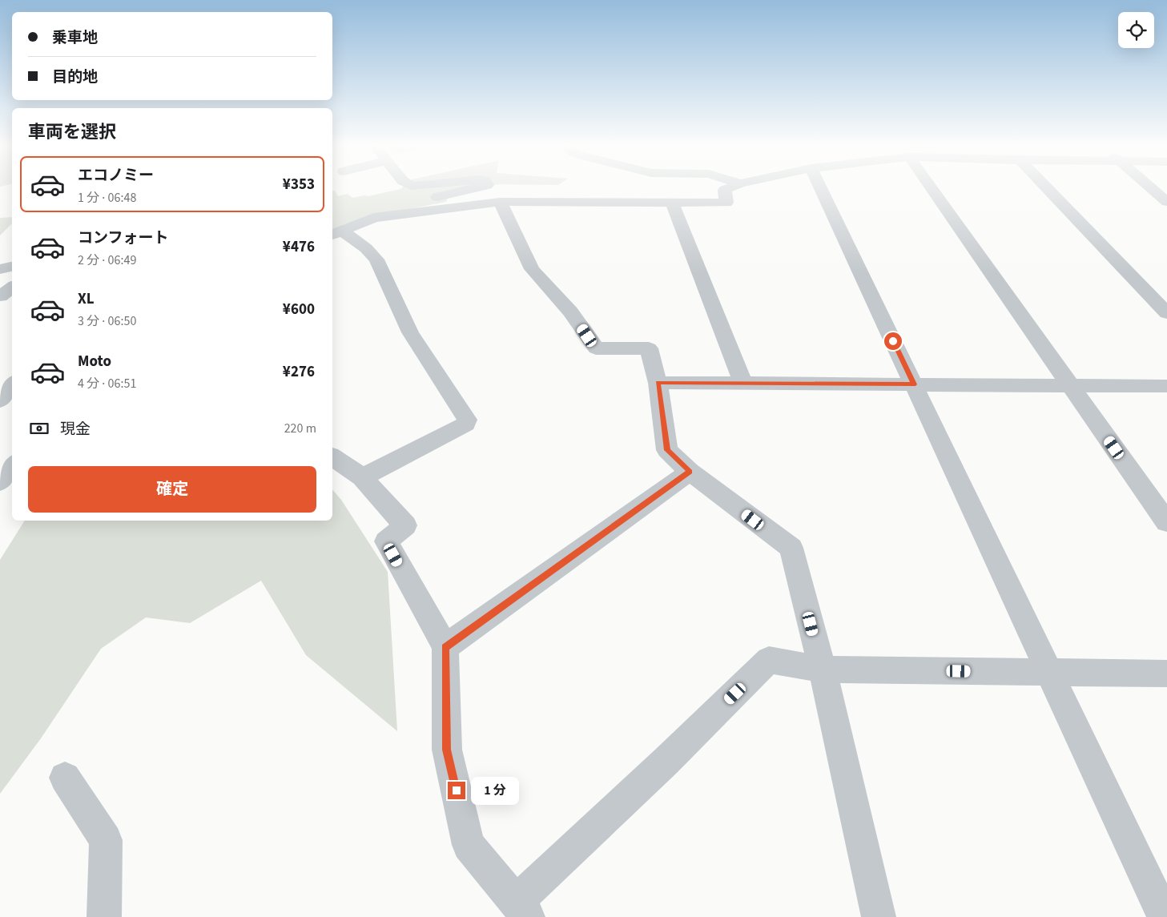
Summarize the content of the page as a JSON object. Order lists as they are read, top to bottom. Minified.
{"page":{"banner":["乗車地","目的地"],"heading":"車両を選択","list":[{"name":"エコノミー","note":"1 分 · 06:48","value":"¥353"},{"name":"コンフォート","note":"2 分 · 06:49","value":"¥476"},{"name":"XL","note":"3 分 · 06:50","value":"¥600"},{"name":"Moto","note":"4 分 · 06:51","value":"¥276"}],"pay":["現金","220 m"],"buttons":"確定","bubble":"1 分"}}
